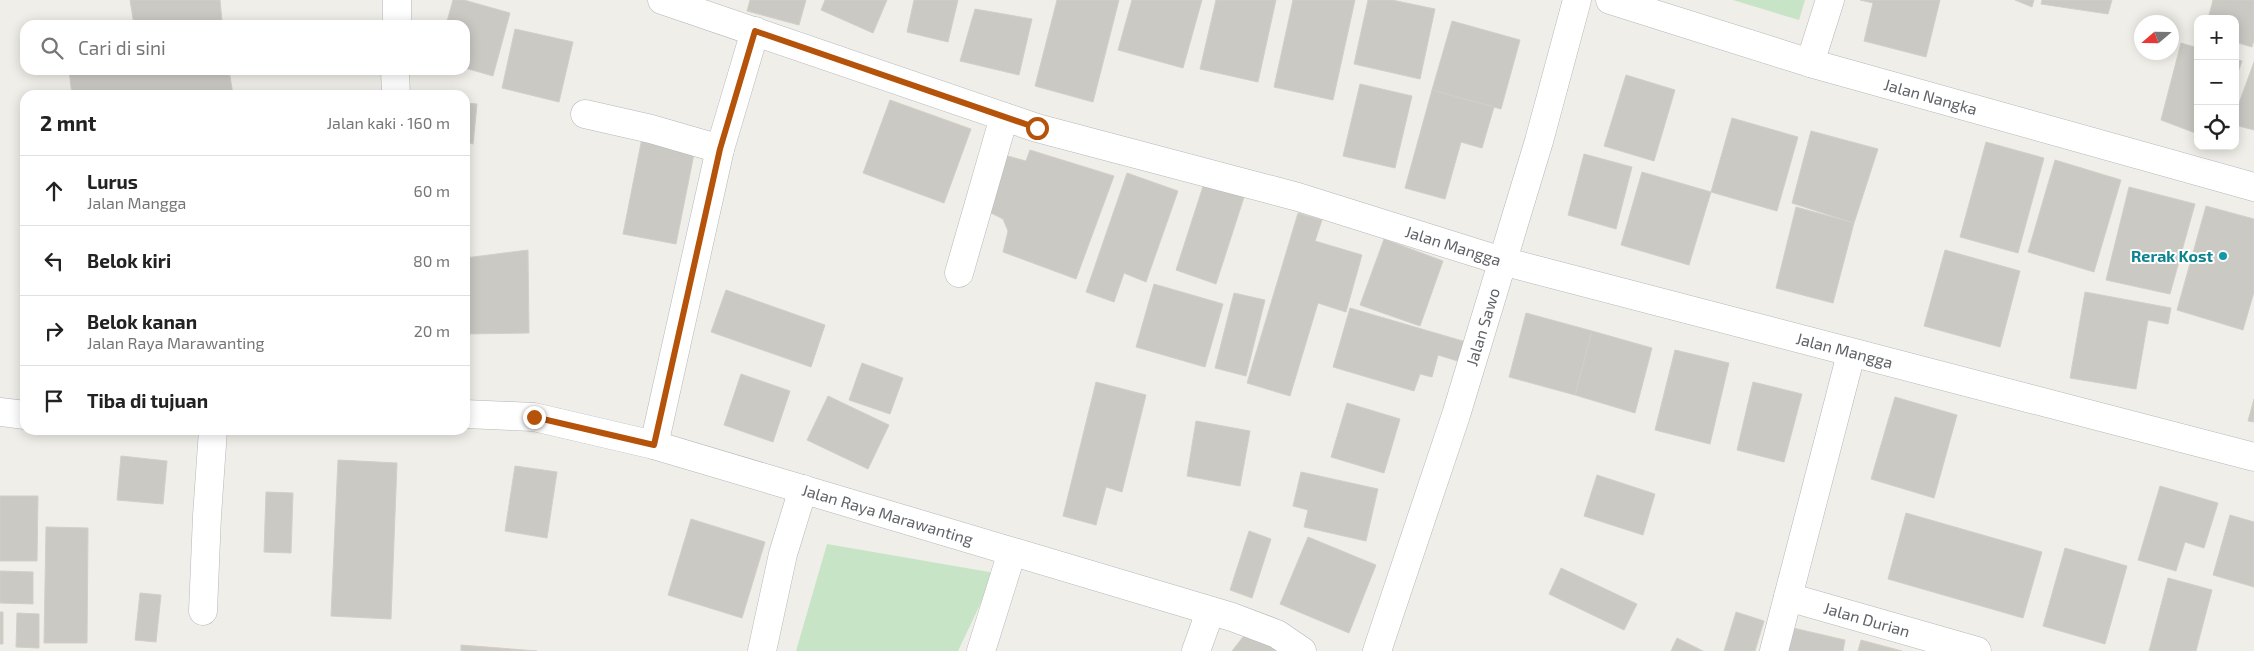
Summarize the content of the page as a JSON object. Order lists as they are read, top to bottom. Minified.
{"streets":{"street":["Jalan Nangka","Jalan Mangga","Jalan Sawo","Jalan Raya Marawanting","Jalan Durian"]},"crossings":[["Jalan Mangga","Jalan Sawo"]],"places":["Rerak Kost"],"north":"left","page":{"map_buttons":["+","−"],"search":"Cari di sini","heading":["2 mnt","Jalan kaki · 160 m"],"list":[["Lurus","Jalan Mangga","60 m"],["Belok kiri","80 m"],["Belok kanan","Jalan Raya Marawanting","20 m"],"Tiba di tujuan"]}}
